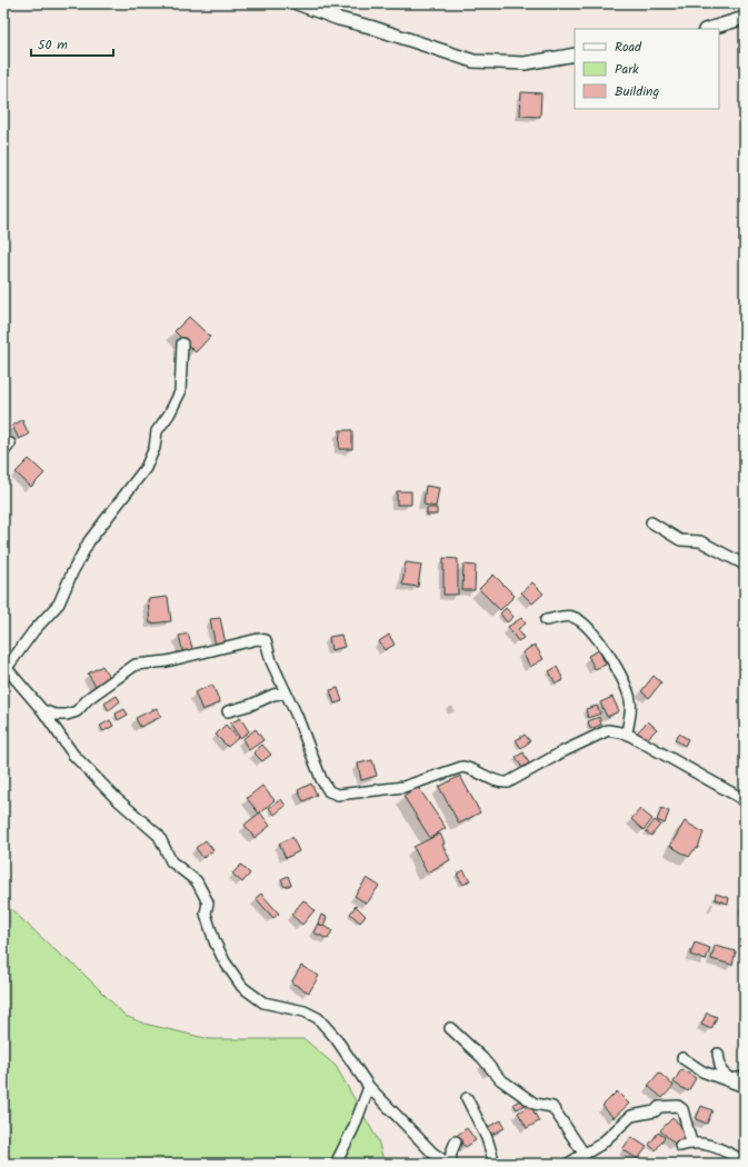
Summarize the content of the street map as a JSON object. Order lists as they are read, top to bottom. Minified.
{"legend":["Road","Park","Building"],"scale_bar":"50 m"}
